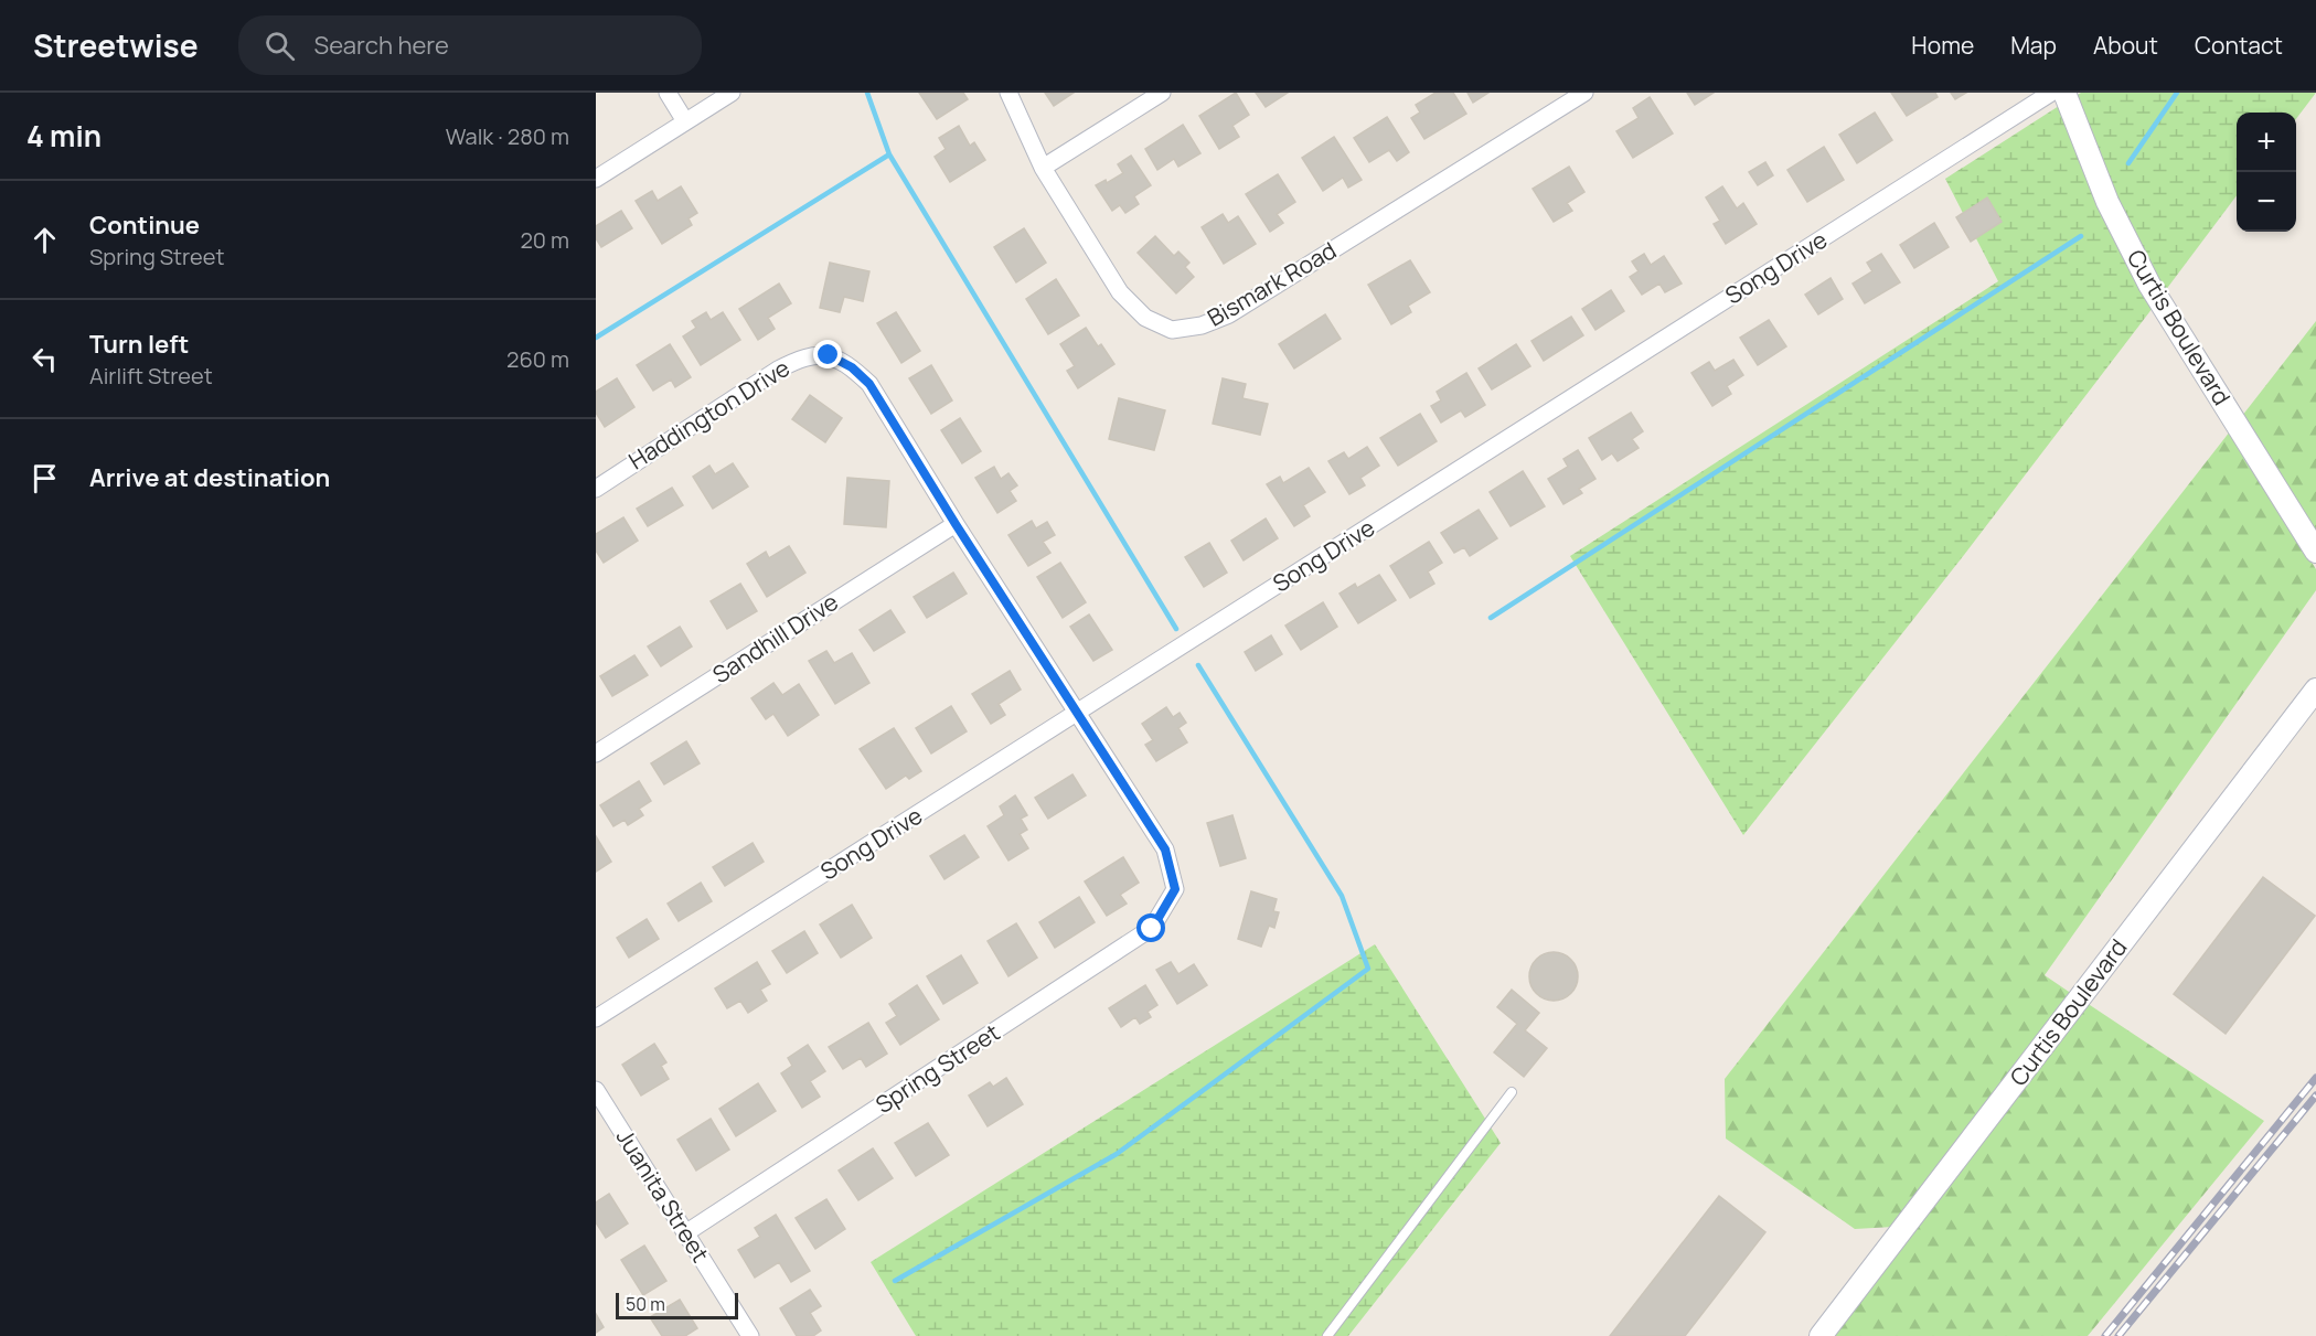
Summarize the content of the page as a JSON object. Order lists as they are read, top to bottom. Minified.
{"streets":{"street":["Song Drive","Bismark Road","Curtis Boulevard","Haddington Drive","Sandhill Drive","Spring Street","Juanita Street"]},"crossings":[["Song Drive","Spring Street"],["Haddington Drive","Sandhill Drive"],["Spring Street","Juanita Street"]],"scale_bar":"50 m","page":{"header":"Streetwise","search":"Search here","nav":["Home","Map","About","Contact"],"heading":["4 min","Walk · 280 m"],"map_buttons":["+","−"],"list":[["Continue","Spring Street","20 m"],["Turn left","Airlift Street","260 m"],"Arrive at destination"],"scale":"50 m"}}
